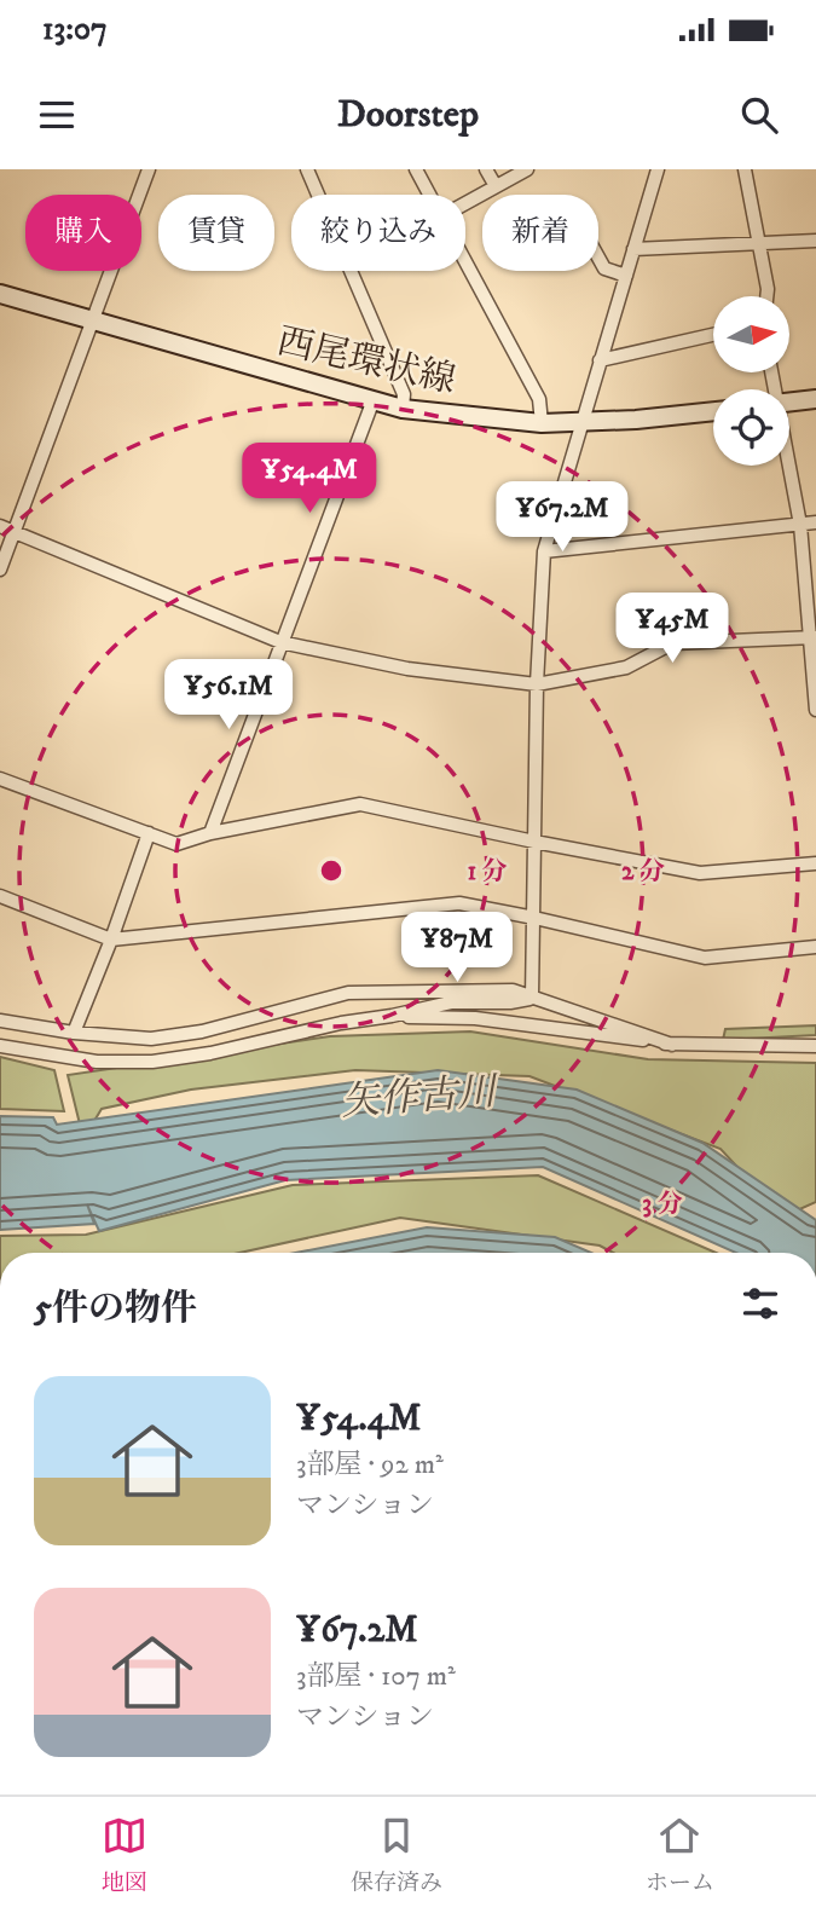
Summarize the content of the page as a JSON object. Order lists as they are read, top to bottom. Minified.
{"streets":{"main road":["西尾環状線"]},"water":["矢作古川"],"north":"right","page":{"status":"13:07","header":"Doorstep","chip":["購入","賃貸","絞り込み","新着"],"price":["¥54.4M","¥67.2M","¥45M","¥56.1M","¥87M"],"heading":"5件の物件","list":[{"name":"¥54.4M","note":"3部屋 · 92 m² · マンション"},{"name":"¥67.2M","note":"3部屋 · 107 m² · マンション"}],"tabs":["地図","保存済み","ホーム"]},"rings":["1 分","2 分","3 分"]}
